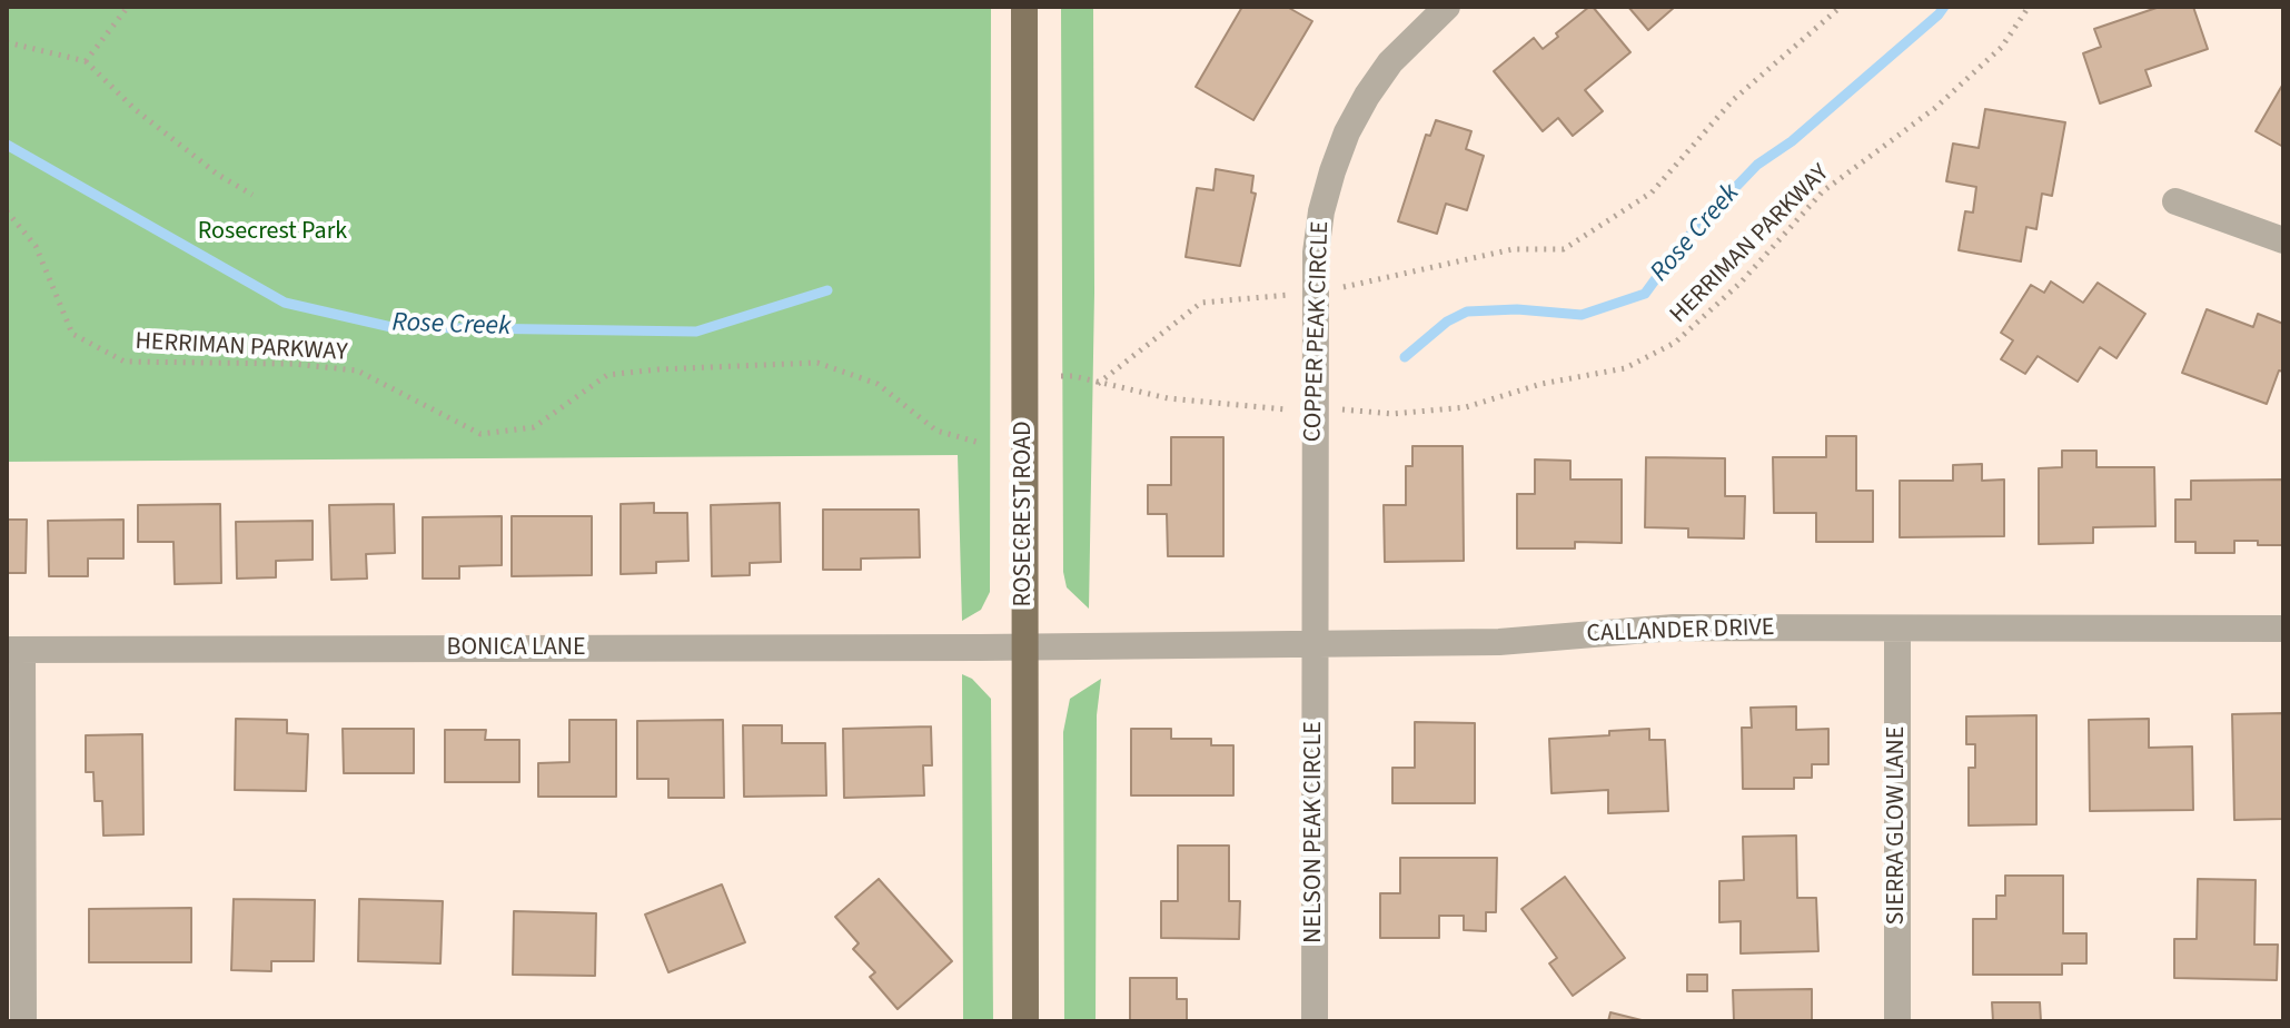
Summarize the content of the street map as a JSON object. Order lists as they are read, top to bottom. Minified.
{"streets":{"main road":["ROSECREST ROAD"],"street":["COPPER PEAK CIRCLE","CALLANDER DRIVE","BONICA LANE","SIERRA GLOW LANE","NELSON PEAK CIRCLE"],"path":["HERRIMAN PARKWAY"]},"crossings":[["COPPER PEAK CIRCLE","CALLANDER DRIVE"],["COPPER PEAK CIRCLE","NELSON PEAK CIRCLE"],["ROSECREST ROAD","CALLANDER DRIVE"],["ROSECREST ROAD","BONICA LANE"],["CALLANDER DRIVE","BONICA LANE"],["CALLANDER DRIVE","SIERRA GLOW LANE"],["CALLANDER DRIVE","NELSON PEAK CIRCLE"]],"water":["Rose Creek"],"parks":["Rosecrest Park"]}
